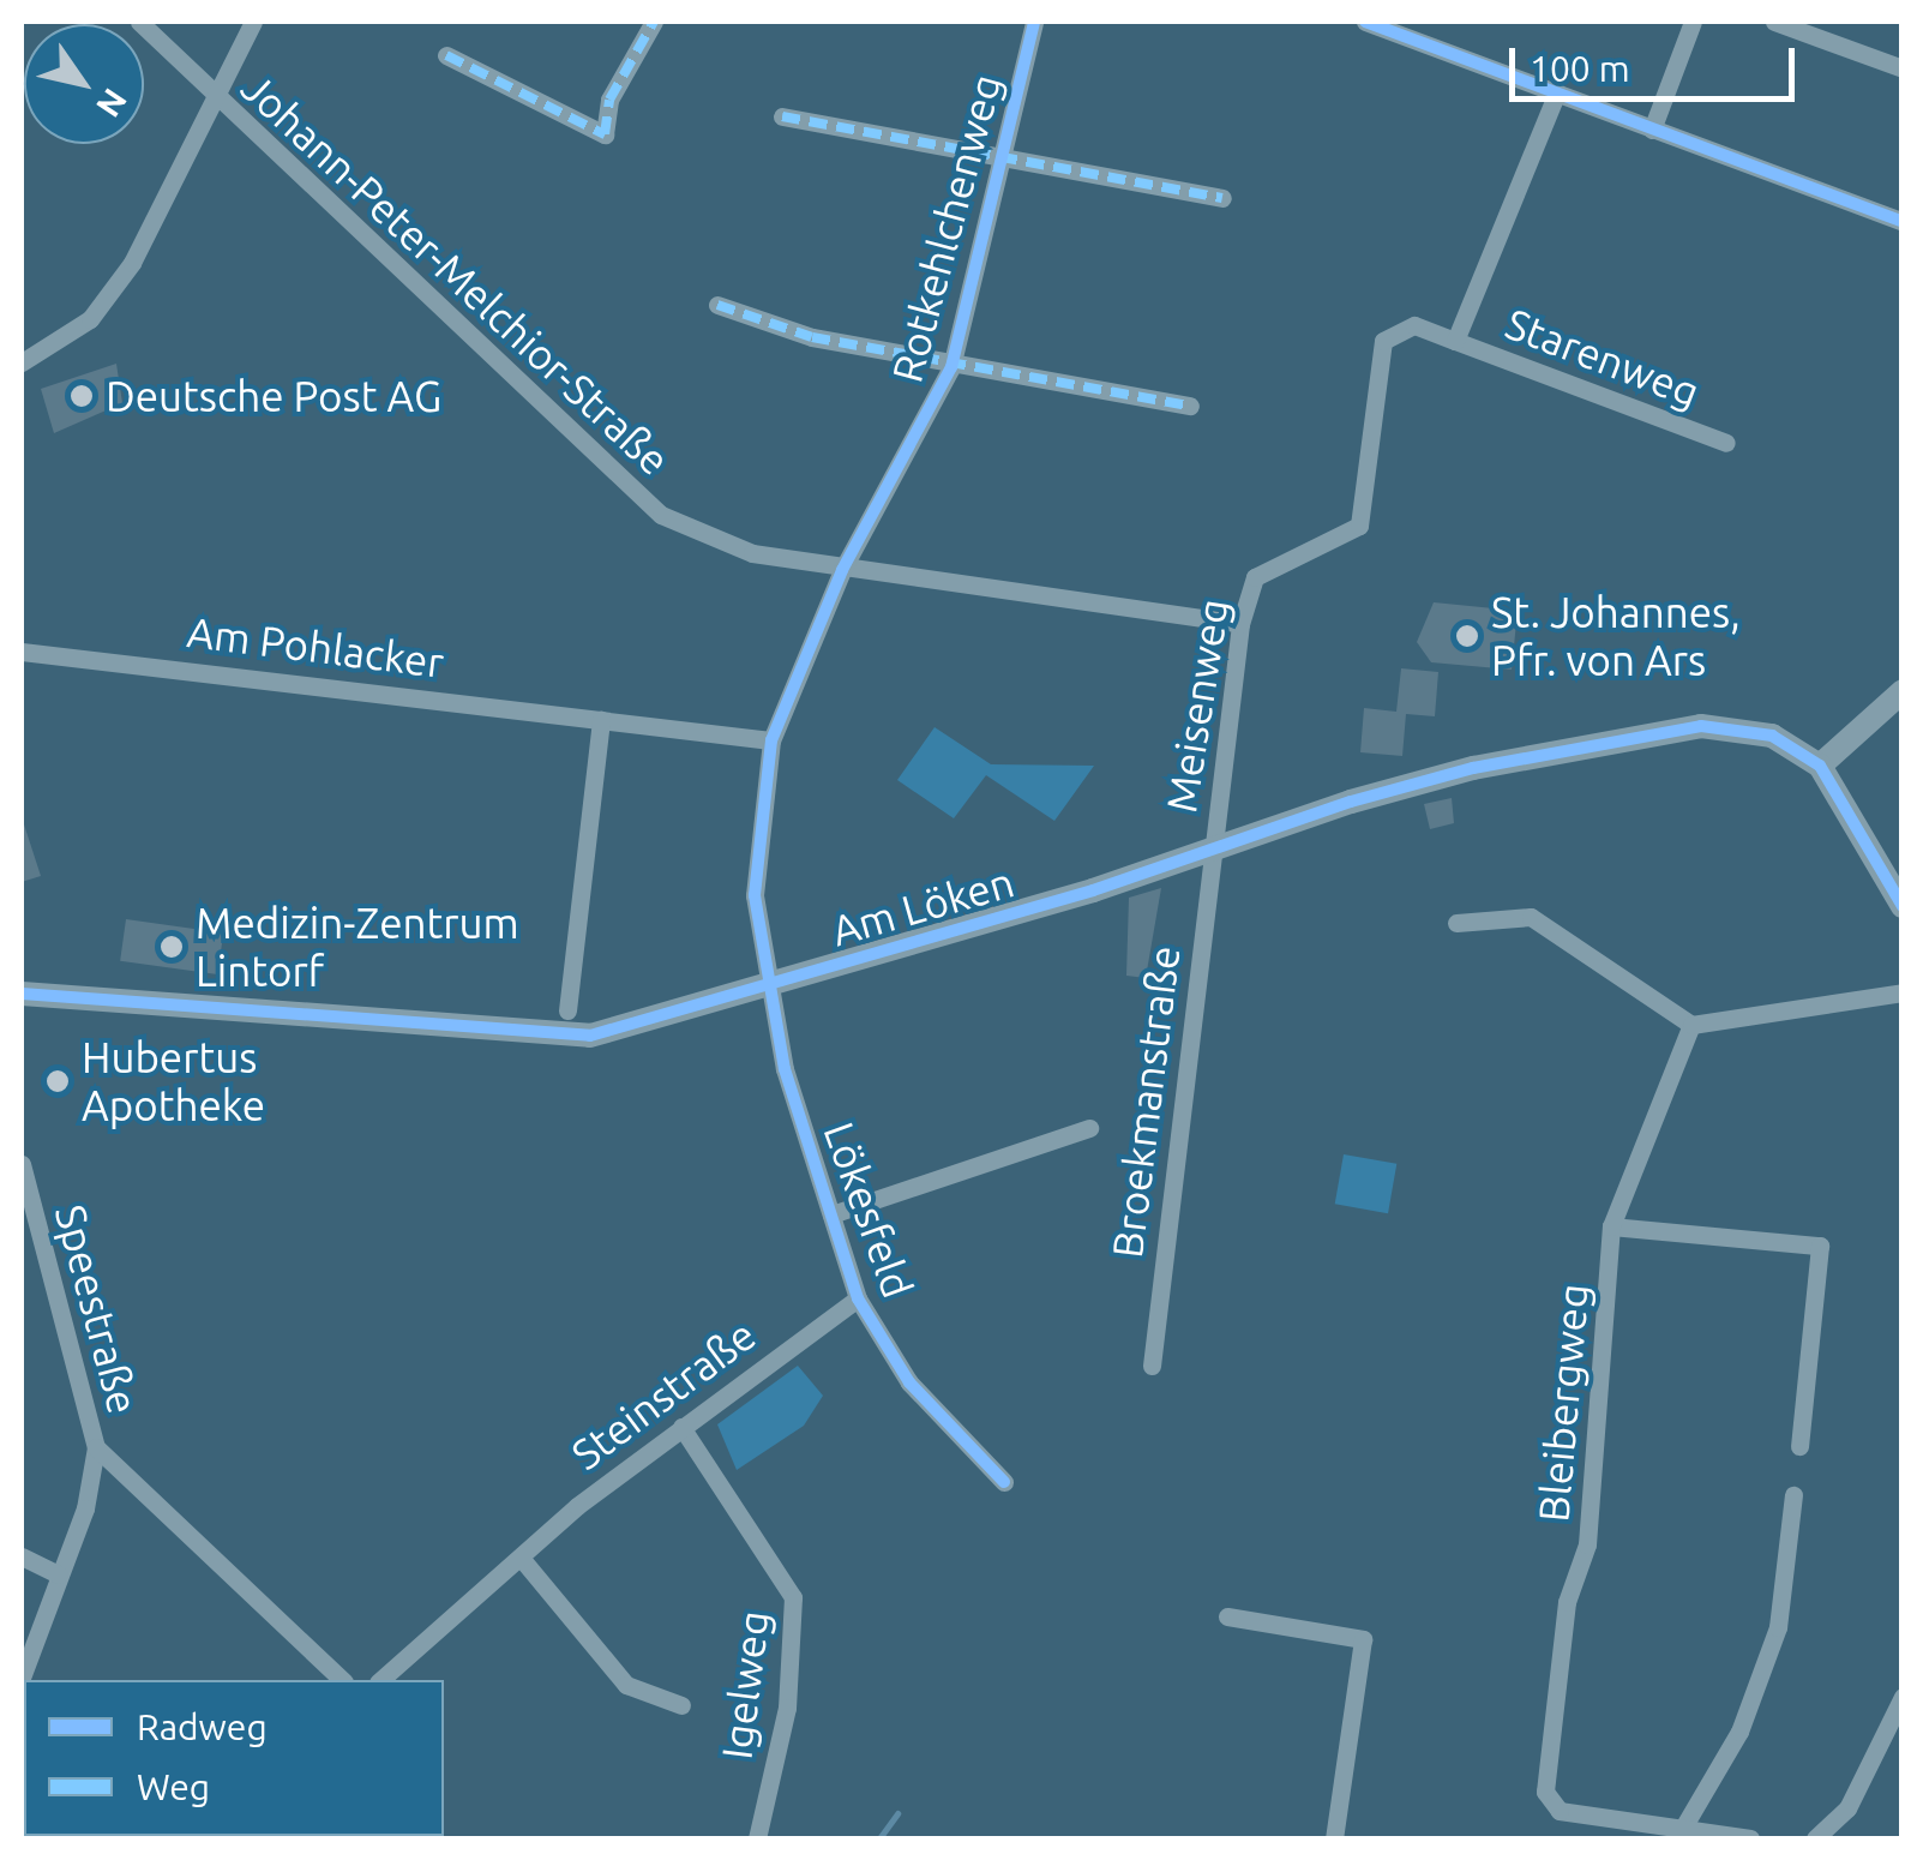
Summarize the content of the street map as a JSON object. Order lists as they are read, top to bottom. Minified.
{"streets":{"street":["Rotkehlchenweg","Johann-Peter-Melchior-Straße","Starenweg","Am Pohlacker","Meisenweg","Am Löken","Broekmanstraße","Lökesfeld","Speestraße","Steinstraße","Bleibergweg","Igelweg"]},"crossings":[["Rotkehlchenweg","Johann-Peter-Melchior-Straße"],["Rotkehlchenweg","Am Pohlacker"],["Rotkehlchenweg","Am Löken"],["Rotkehlchenweg","Lökesfeld"],["Johann-Peter-Melchior-Straße","Meisenweg"],["Starenweg","Meisenweg"],["Meisenweg","Am Löken"],["Meisenweg","Broekmanstraße"],["Am Löken","Broekmanstraße"],["Am Löken","Lökesfeld"],["Lökesfeld","Steinstraße"],["Steinstraße","Igelweg"]],"places":["Deutsche Post AG","St. Johannes, Pfr. von Ars","Medizin-Zentrum Lintorf","Hubertus Apotheke"],"legend":["Radweg","Weg"],"scale_bar":"100 m","north":"bottom right"}
